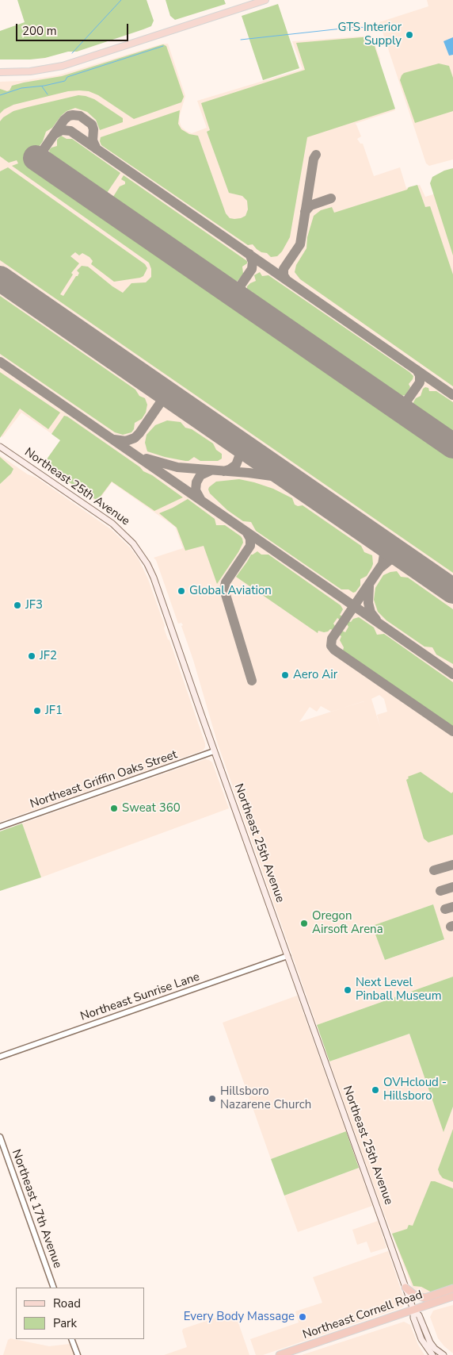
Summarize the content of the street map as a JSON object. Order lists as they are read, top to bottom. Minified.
{"streets":{"highway":["Northeast Cornell Road"],"main road":["Northeast 25th Avenue"],"street":["Northeast Griffin Oaks Street","Northeast Sunrise Lane","Northeast 17th Avenue"]},"crossings":[["Northeast 25th Avenue","Northeast Griffin Oaks Street"],["Northeast 25th Avenue","Northeast Sunrise Lane"],["Northeast 25th Avenue","Northeast Cornell Road"]],"places":["GTS Interior Supply","Global Aviation","JF3","JF2","Aero Air","JF1","Sweat 360","Oregon Airsoft Arena","Next Level Pinball Museum","OVHcloud - Hillsboro","Hillsboro Nazarene Church","Every Body Massage"],"legend":["Road","Park"],"scale_bar":"200 m"}
